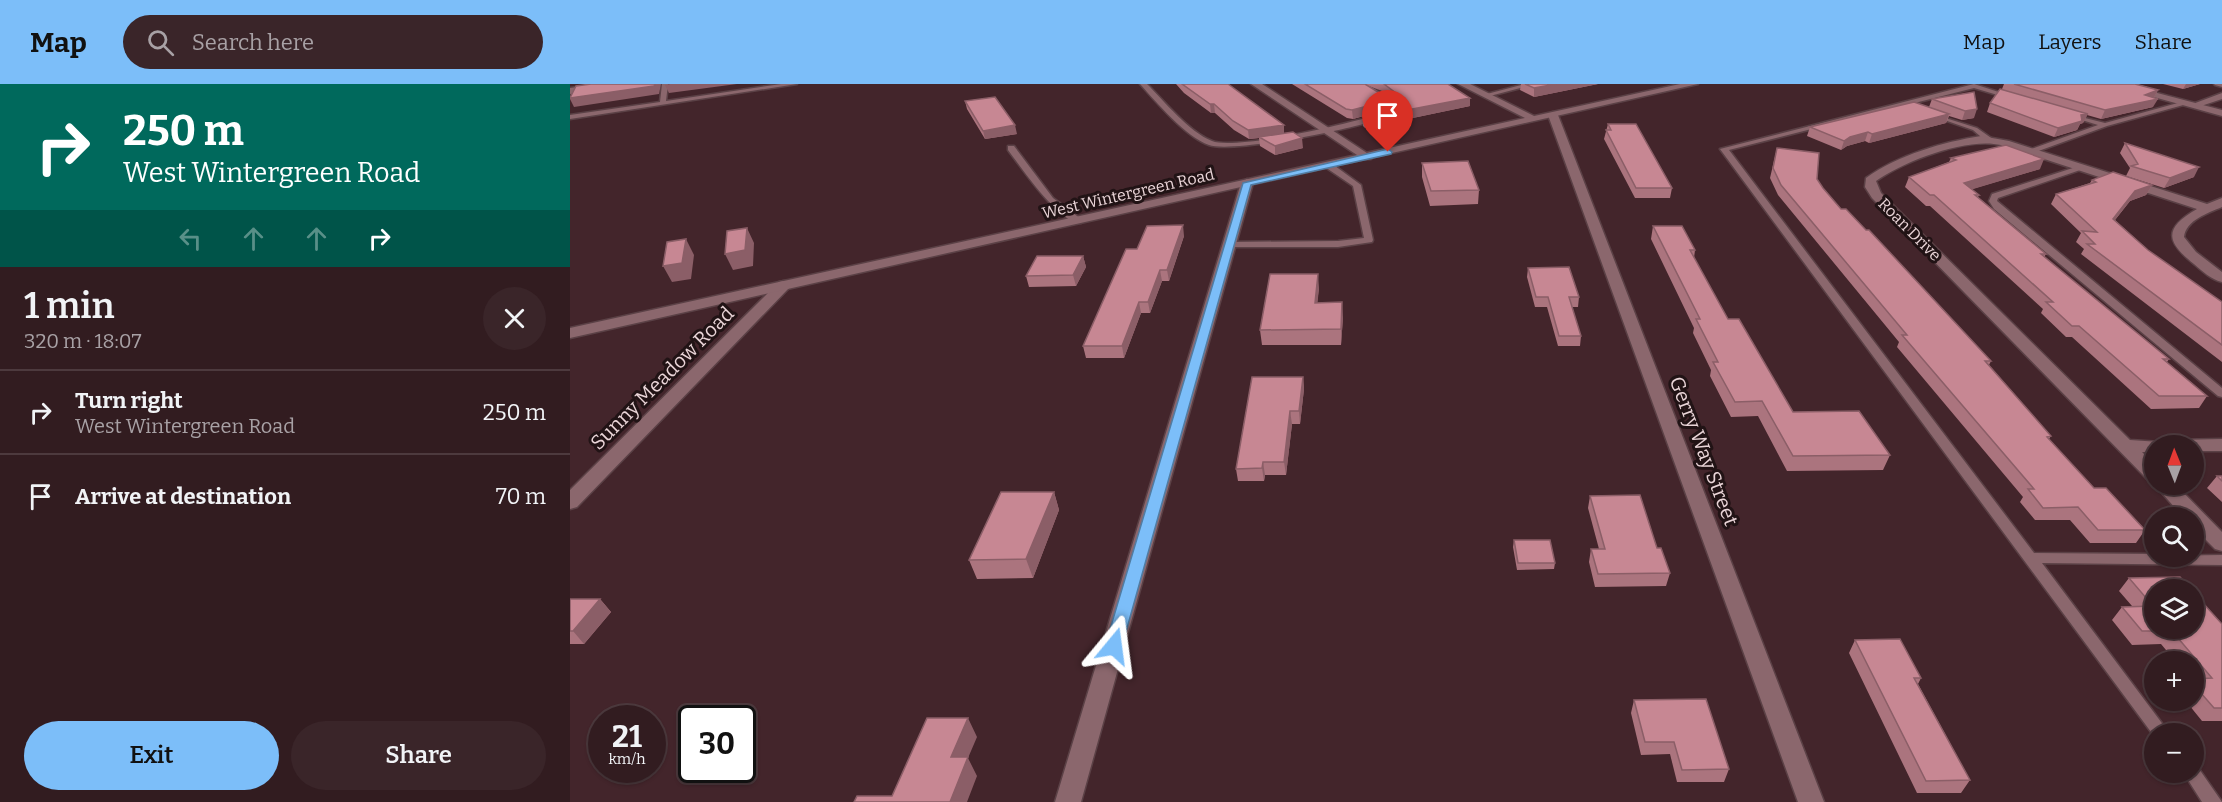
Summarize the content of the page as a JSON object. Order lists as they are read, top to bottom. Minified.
{"streets":{"street":["West Wintergreen Road","Roan Drive","Sunny Meadow Road","Gerry Way Street"]},"crossings":[["West Wintergreen Road","Sunny Meadow Road"],["West Wintergreen Road","Gerry Way Street"]],"north":"top","page":{"header":"Map","search":"Search here","nav":["Map","Layers","Share"],"turn":["250 m","West Wintergreen Road"],"heading":["1 min","320 m · 18:07"],"list":[{"name":"Turn right","note":"West Wintergreen Road","value":"250 m"},{"name":"Arrive at destination","value":"70 m"}],"map_buttons":["+","−"],"speed":"21 km/h","limit":"30","buttons":["Exit","Share"]}}
